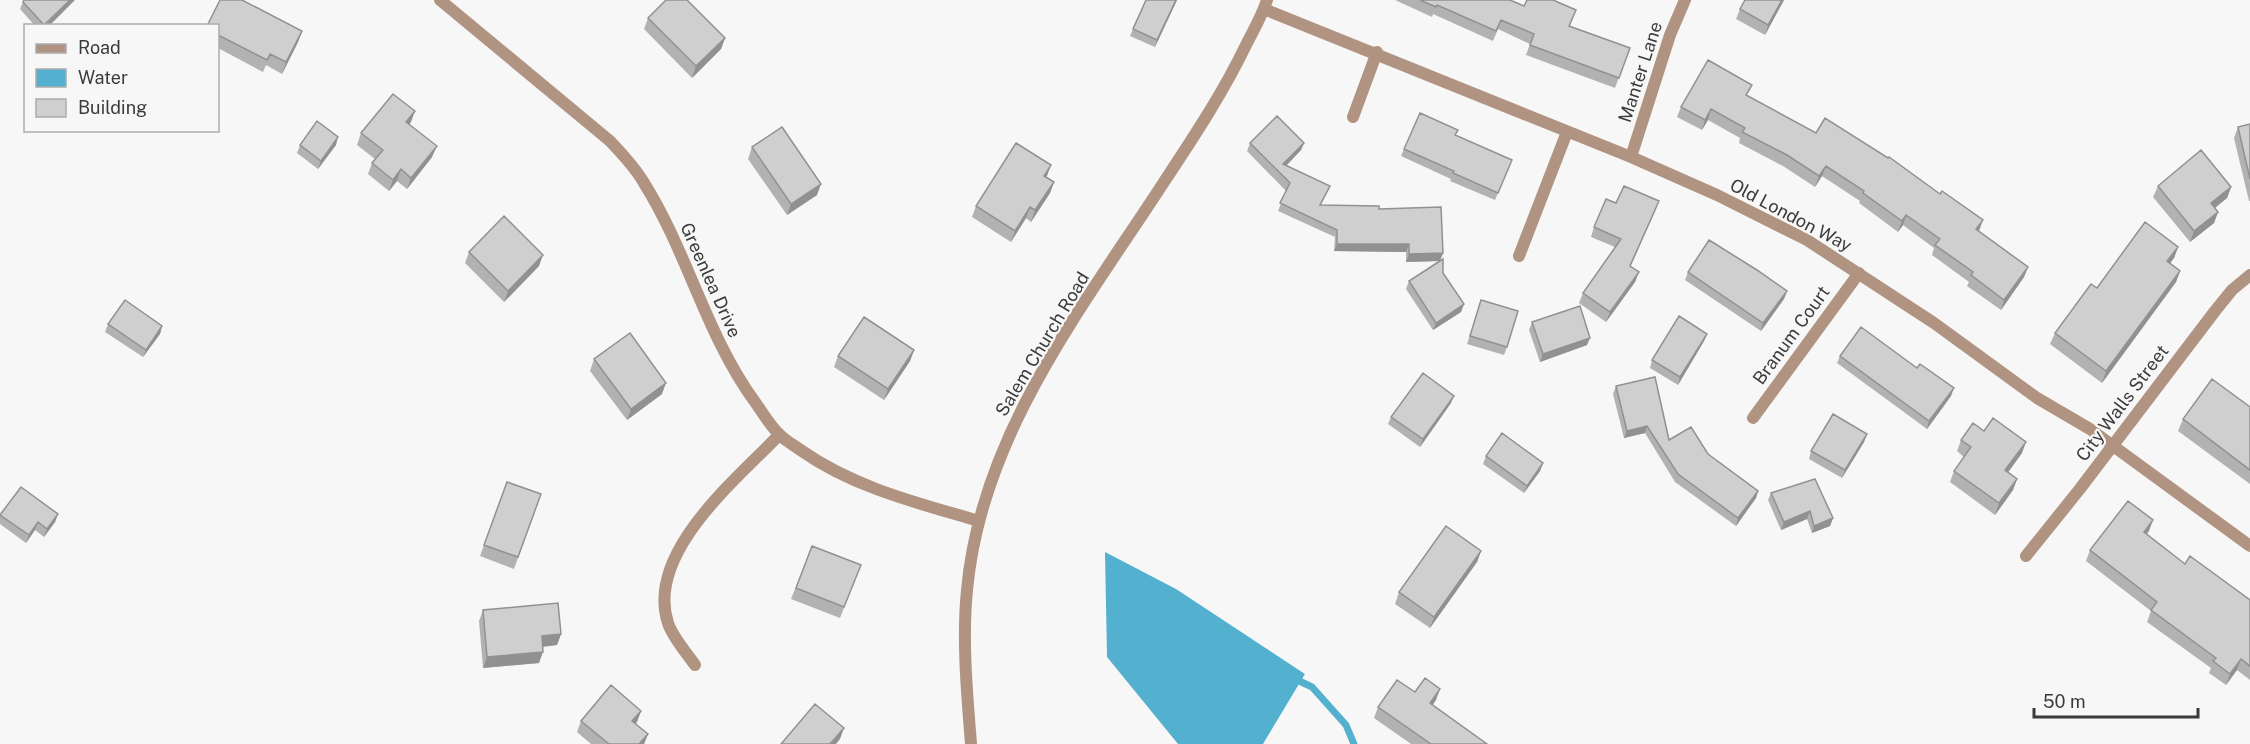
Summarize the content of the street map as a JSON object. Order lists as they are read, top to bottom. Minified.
{"streets":{"street":["Manter Lane","Old London Way","Greenlea Drive","Branum Court","Salem Church Road","City Walls Street"]},"crossings":[["Manter Lane","Old London Way"],["Old London Way","Branum Court"],["Old London Way","Salem Church Road"],["Old London Way","City Walls Street"],["Greenlea Drive","Salem Church Road"]],"legend":["Road","Water","Building"],"scale_bar":"50 m"}
